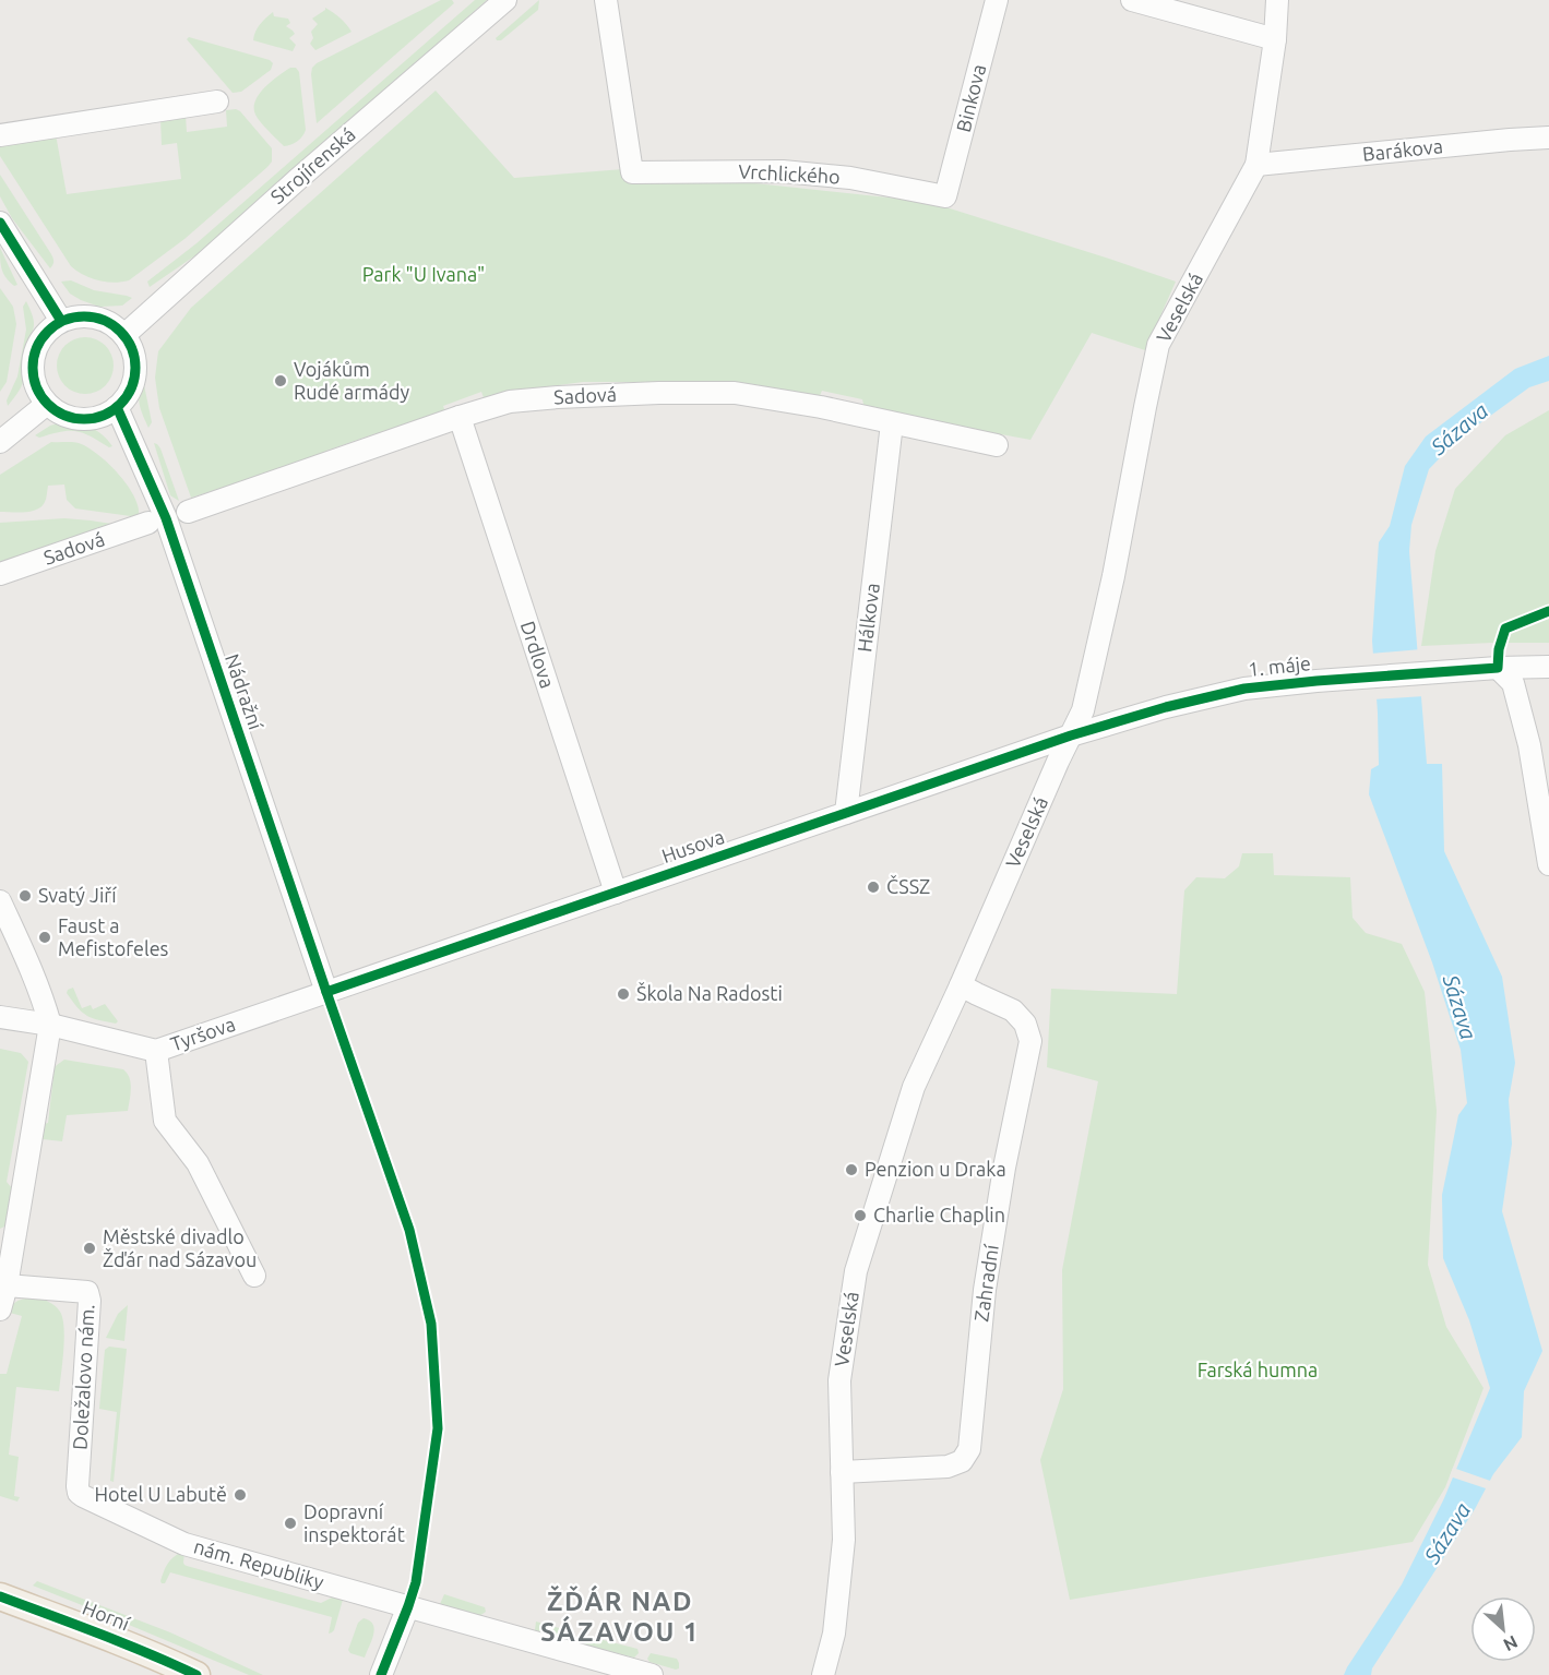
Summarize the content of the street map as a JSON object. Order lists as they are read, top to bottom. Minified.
{"streets":{"main road":["Horní"],"street":["Binkova","Barákova","Strojírenská","Vrchlického","Veselská","Sadová","Hálkova","Drdlova","1. máje","Nádražní","Husova","Tyršova","Zahradní","Doležalovo nám.","nám. Republiky"]},"crossings":[["Binkova","Vrchlického"],["Barákova","Veselská"],["Strojírenská","Nádražní"],["Veselská","1. máje"],["Veselská","Husova"],["Veselská","Zahradní"],["Sadová","Hálkova"],["Sadová","Drdlova"],["Hálkova","Husova"],["Drdlova","Husova"],["1. máje","Husova"],["Nádražní","Husova"],["Nádražní","Tyršova"],["Husova","Tyršova"],["Doležalovo nám.","nám. Republiky"]],"districts":["ŽĎÁR NAD SÁZAVOU 1"],"water":["Sázava"],"parks":["Park \"U Ivana\"","Farská humna"],"places":["Vojákům Rudé armády","ČSSZ","Svatý Jiří","Faust a Mefistofeles","Škola Na Radosti","Penzion u Draka","Charlie Chaplin","Městské divadlo Žďár nad Sázavou","Hotel U Labutě","Dopravní inspektorát"],"north":"bottom right"}
